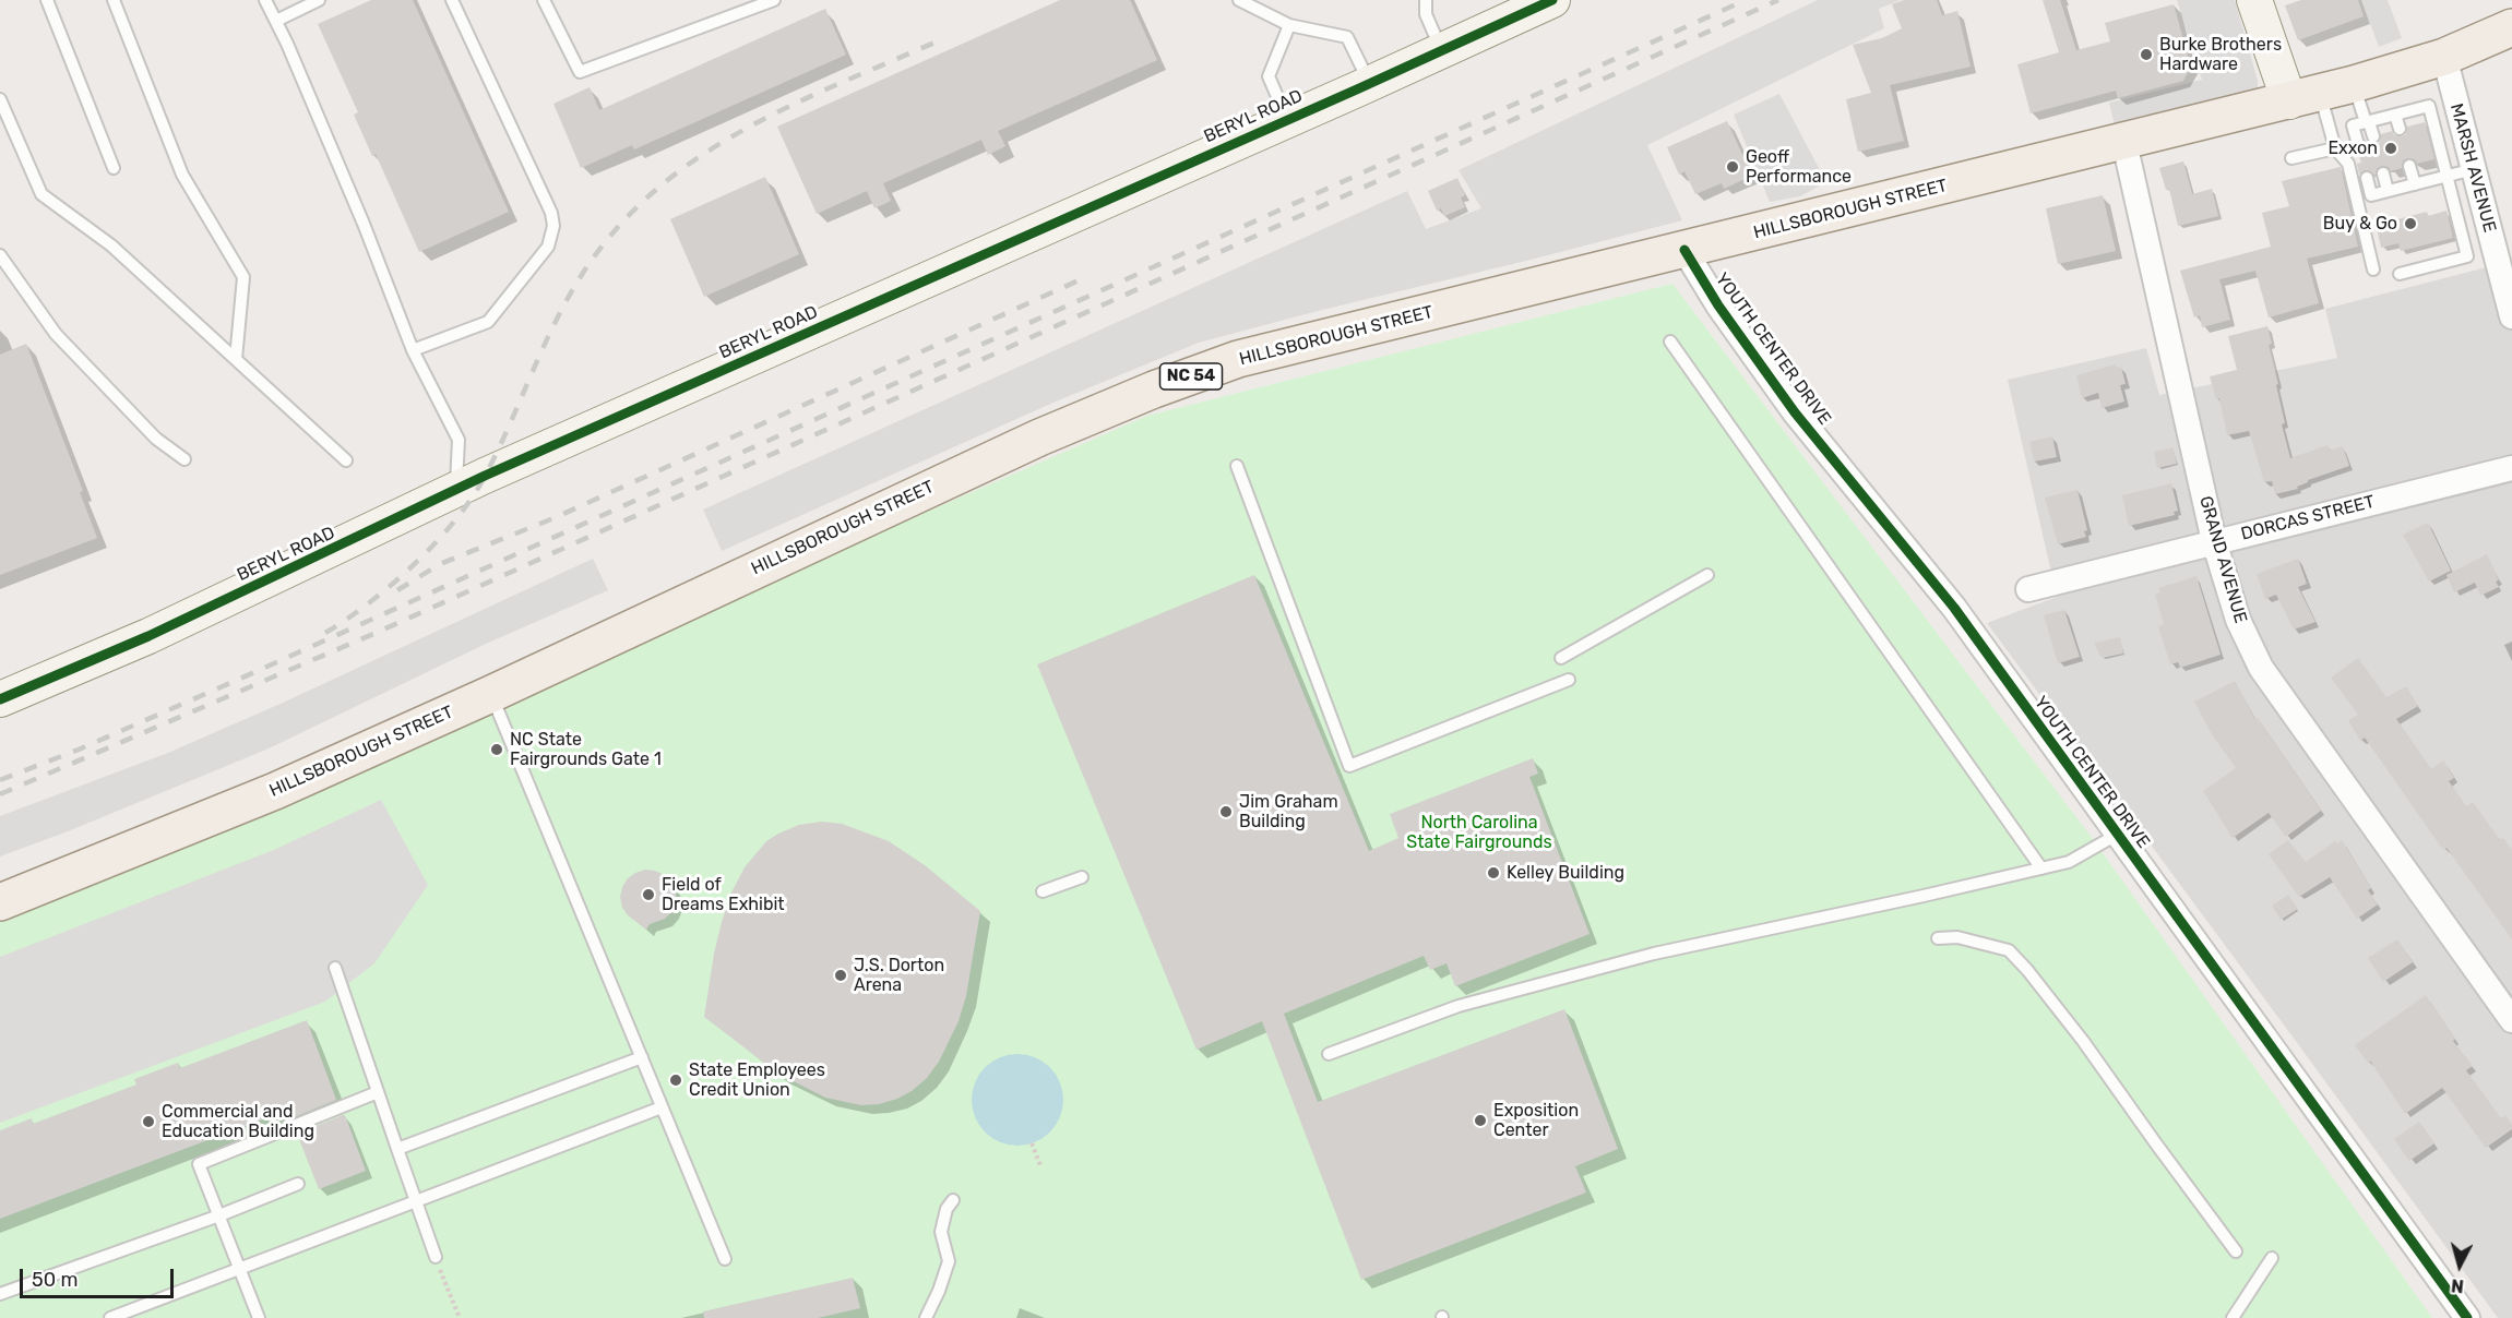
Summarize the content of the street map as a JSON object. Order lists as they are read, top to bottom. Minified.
{"streets":{"main road":["HILLSBOROUGH STREET","NC 54"],"street":["BERYL ROAD","MARSH AVENUE","YOUTH CENTER DRIVE","DORCAS STREET","GRAND AVENUE"]},"crossings":[["MARSH AVENUE","HILLSBOROUGH STREET"],["MARSH AVENUE","NC 54"],["HILLSBOROUGH STREET","YOUTH CENTER DRIVE"],["HILLSBOROUGH STREET","NC 54"],["HILLSBOROUGH STREET","GRAND AVENUE"],["DORCAS STREET","GRAND AVENUE"]],"parks":["North Carolina State Fairgrounds"],"places":["Burke Brothers Hardware","Exxon","Geoff Performance","Buy & Go","NC State Fairgrounds Gate 1","Jim Graham Building","Kelley Building","Field of Dreams Exhibit","J.S. Dorton Arena","State Employees Credit Union","Exposition Center","Commercial and Education Building"],"scale_bar":"50 m","north":"bottom"}
